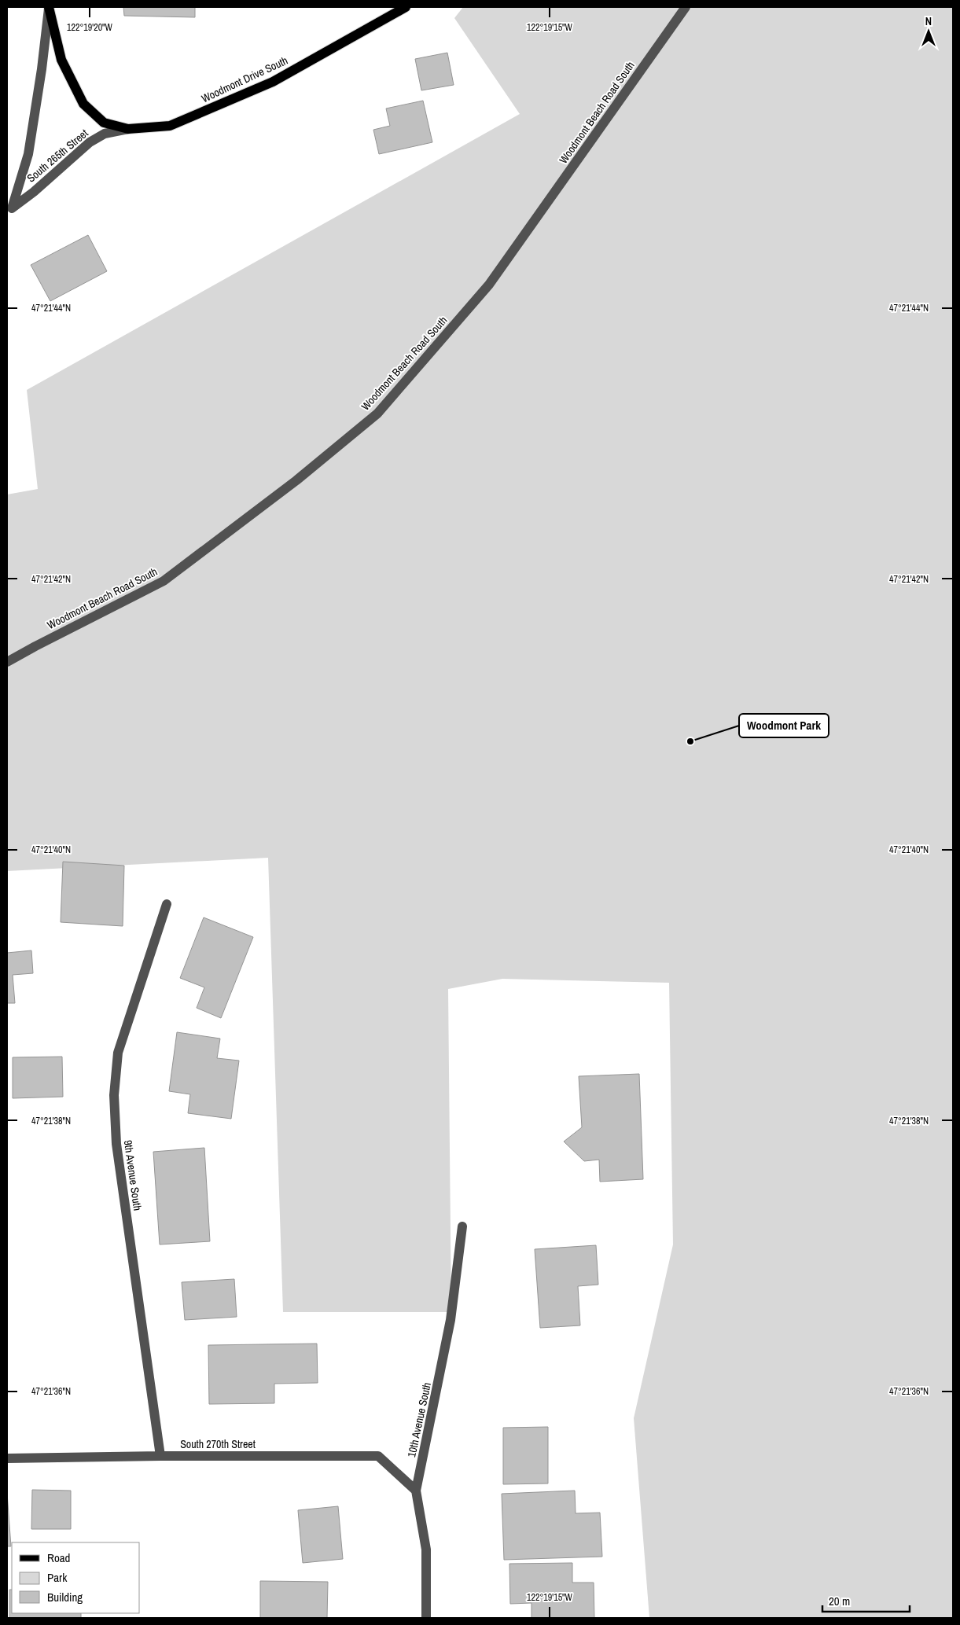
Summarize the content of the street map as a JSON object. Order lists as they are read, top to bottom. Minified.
{"streets":{"main road":["Woodmont Drive South"],"street":["Woodmont Beach Road South","South 265th Street","9th Avenue South","10th Avenue South","South 270th Street"]},"crossings":[["Woodmont Drive South","South 265th Street"],["9th Avenue South","South 270th Street"],["10th Avenue South","South 270th Street"]],"places":["Woodmont Park"],"legend":["Road","Park","Building"],"scale_bar":"20 m","north":"top","coordinates":["122°19'20\"W","122°19'15\"W","47°21'44\"N","47°21'42\"N","47°21'40\"N","47°21'38\"N","47°21'36\"N"]}
